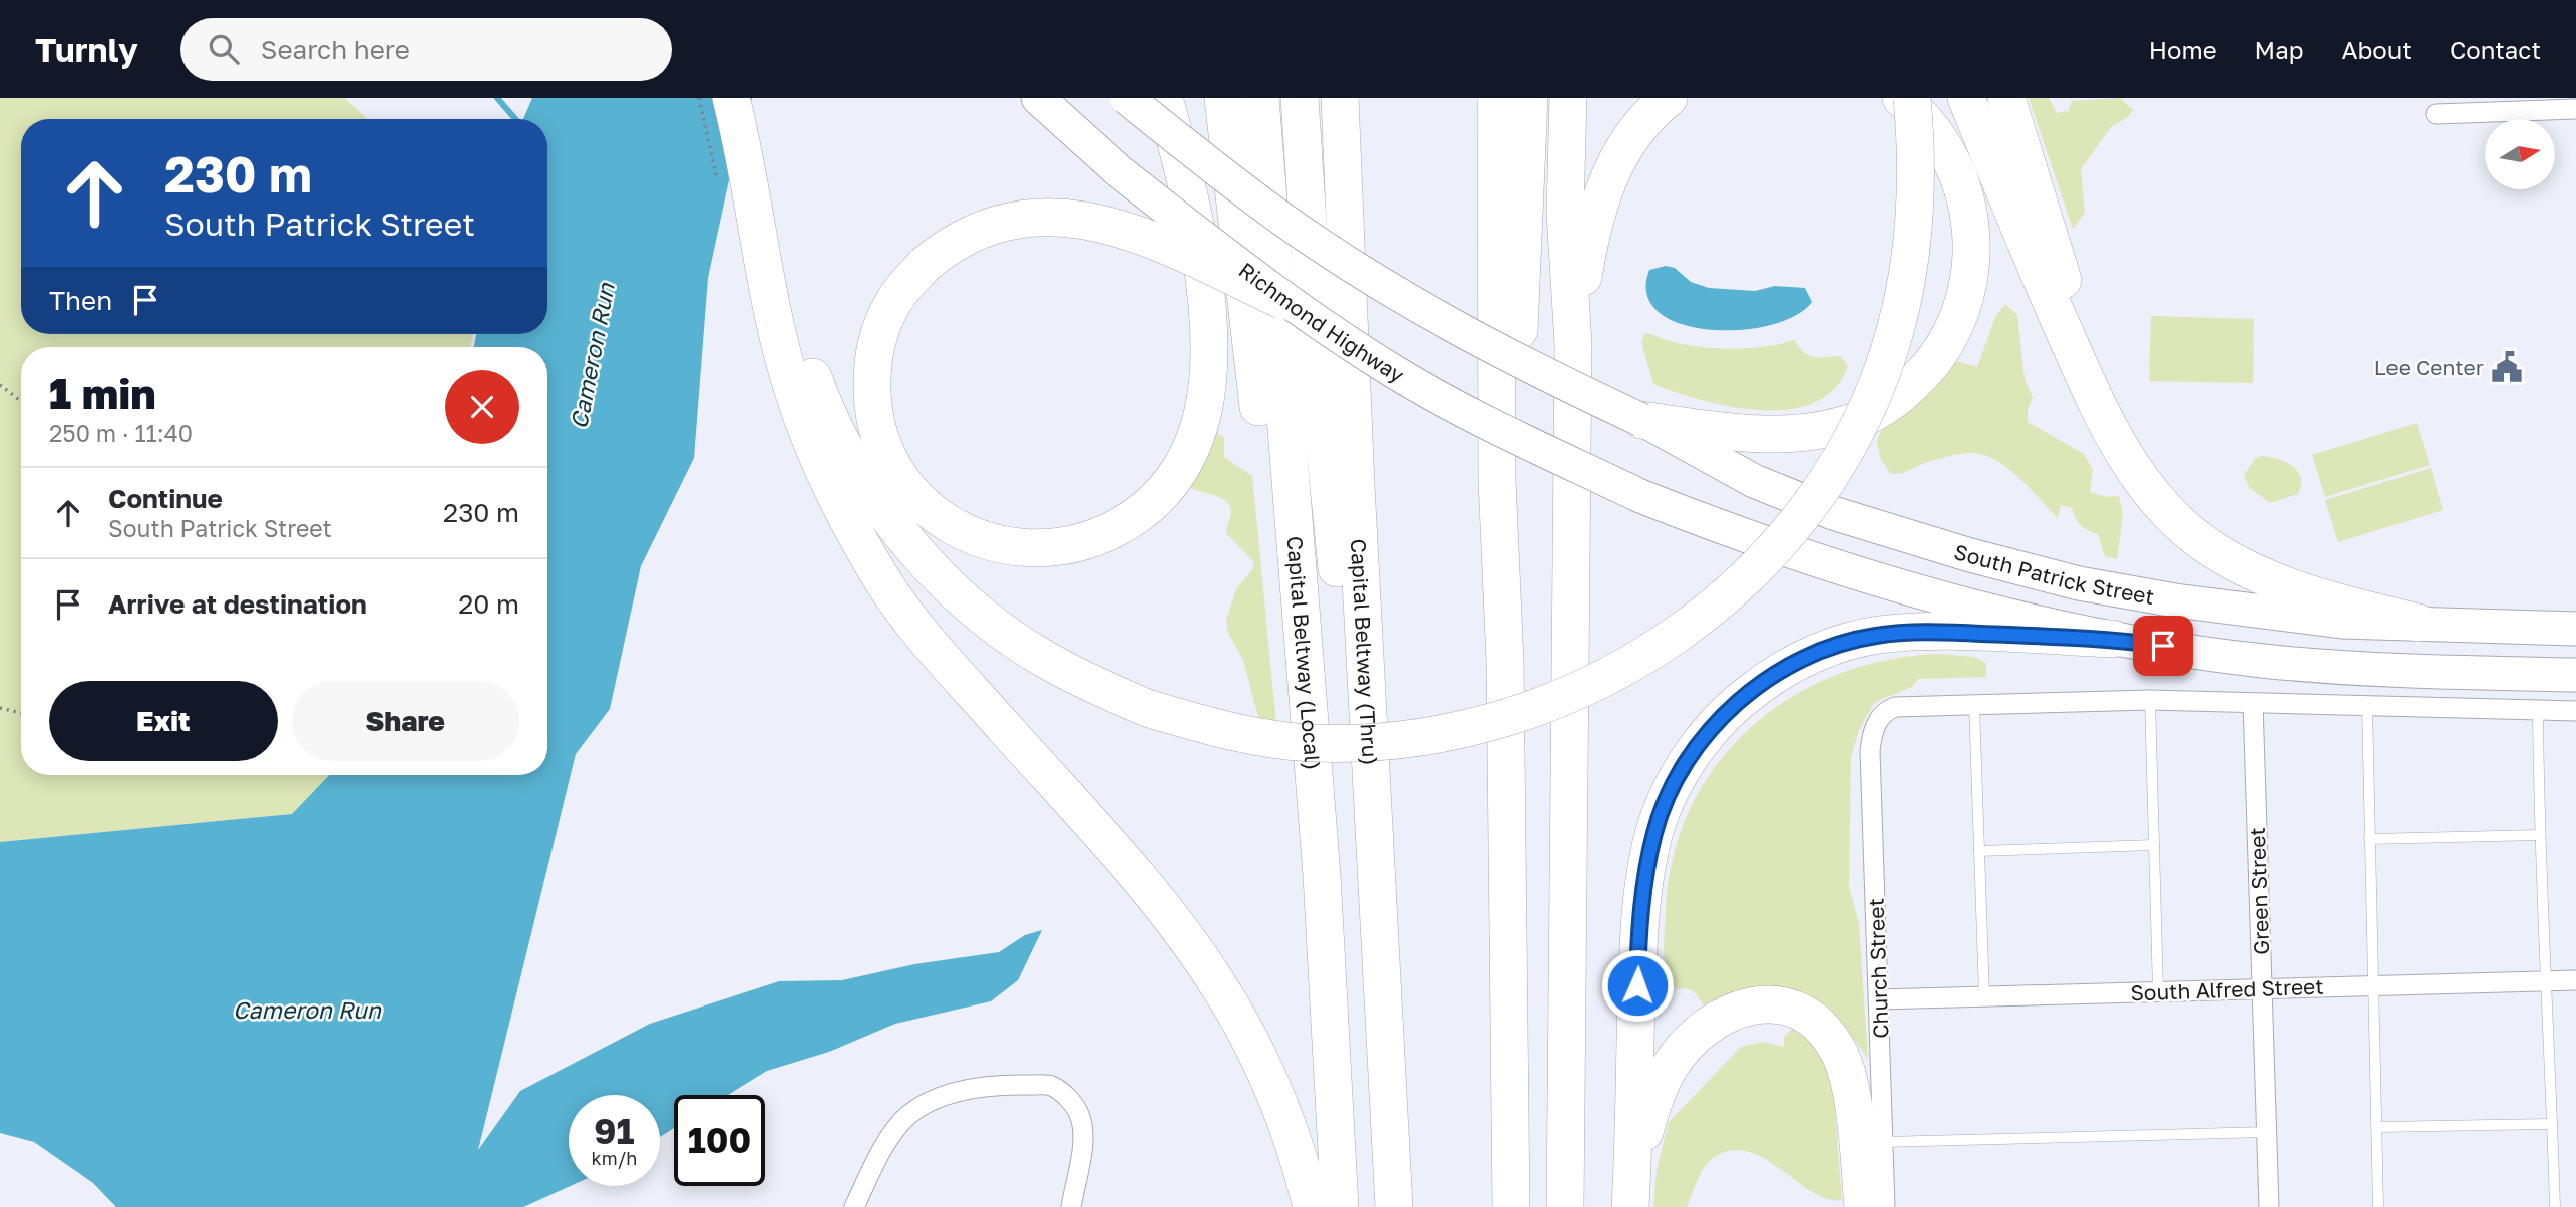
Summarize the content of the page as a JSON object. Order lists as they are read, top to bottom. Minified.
{"streets":{"highway":["Richmond Highway","South Patrick Street","Capital Beltway (Local)","Capital Beltway (Thru)"],"street":["Green Street","Church Street","South Alfred Street"]},"crossings":[["Green Street","South Alfred Street"],["Church Street","South Alfred Street"]],"water":["Cameron Run"],"places":{"public building":["Lee Center"]},"north":"right","page":{"header":"Turnly","search":"Search here","nav":["Home","Map","About","Contact"],"turn":["230 m","South Patrick Street"],"then":"Then","heading":["1 min","250 m · 11:40"],"list":[{"name":"Continue","note":"South Patrick Street","value":"230 m"},{"name":"Arrive at destination","value":"20 m"}],"buttons":["Exit","Share"],"speed":"91 km/h","limit":"100"}}
